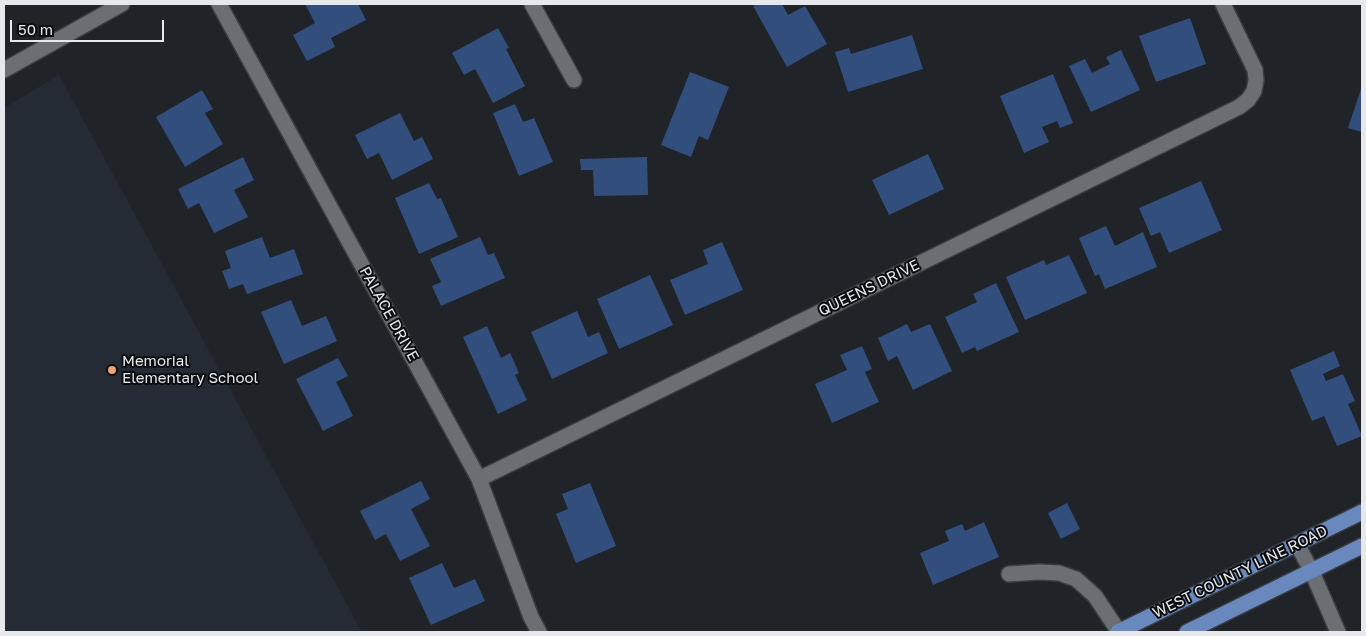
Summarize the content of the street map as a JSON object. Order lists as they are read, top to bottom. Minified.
{"streets":{"main road":["WEST COUNTY LINE ROAD"],"street":["QUEENS DRIVE","PALACE DRIVE"]},"crossings":[["QUEENS DRIVE","PALACE DRIVE"]],"places":["Memorial Elementary School"],"scale_bar":"50 m"}
